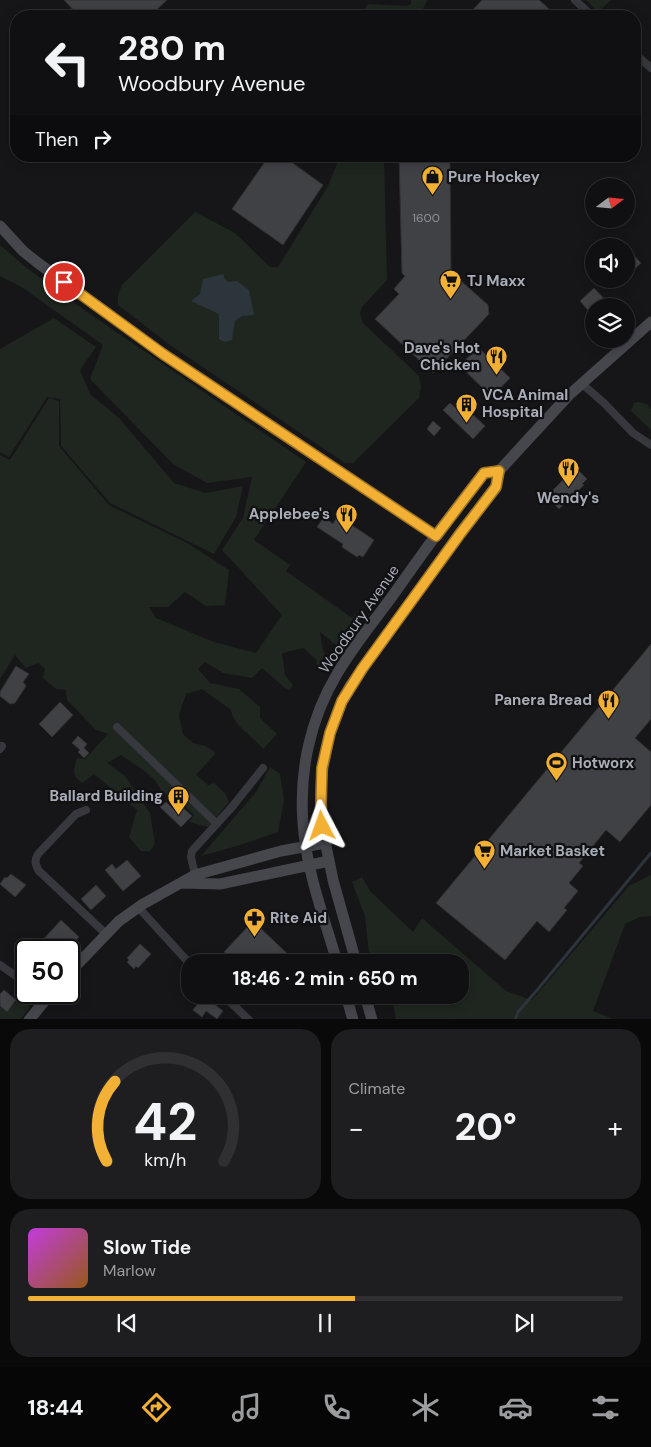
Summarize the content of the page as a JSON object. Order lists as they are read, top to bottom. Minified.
{"streets":{"main road":["Woodbury Avenue"]},"places":{"shop":["Pure Hockey"],"supermarket":["TJ Maxx","Market Basket"],"restaurant":["Dave's Hot Chicken","Wendy's","Applebee's","Panera Bread"],"building":["VCA Animal Hospital","Ballard Building"],"sports":["Hotworx"],"pharmacy":["Rite Aid"]},"house_numbers":["1600"],"north":"right","page":{"turn":["280 m","Woodbury Avenue"],"then":"Then","limit":"50","trip":"18:46 · 2 min · 650 m","tile":"Climate","heat":["−","20°","+"],"song":["Slow Tide","Marlow"],"tabs":"18:44","gauge":["42","km/h"]}}
